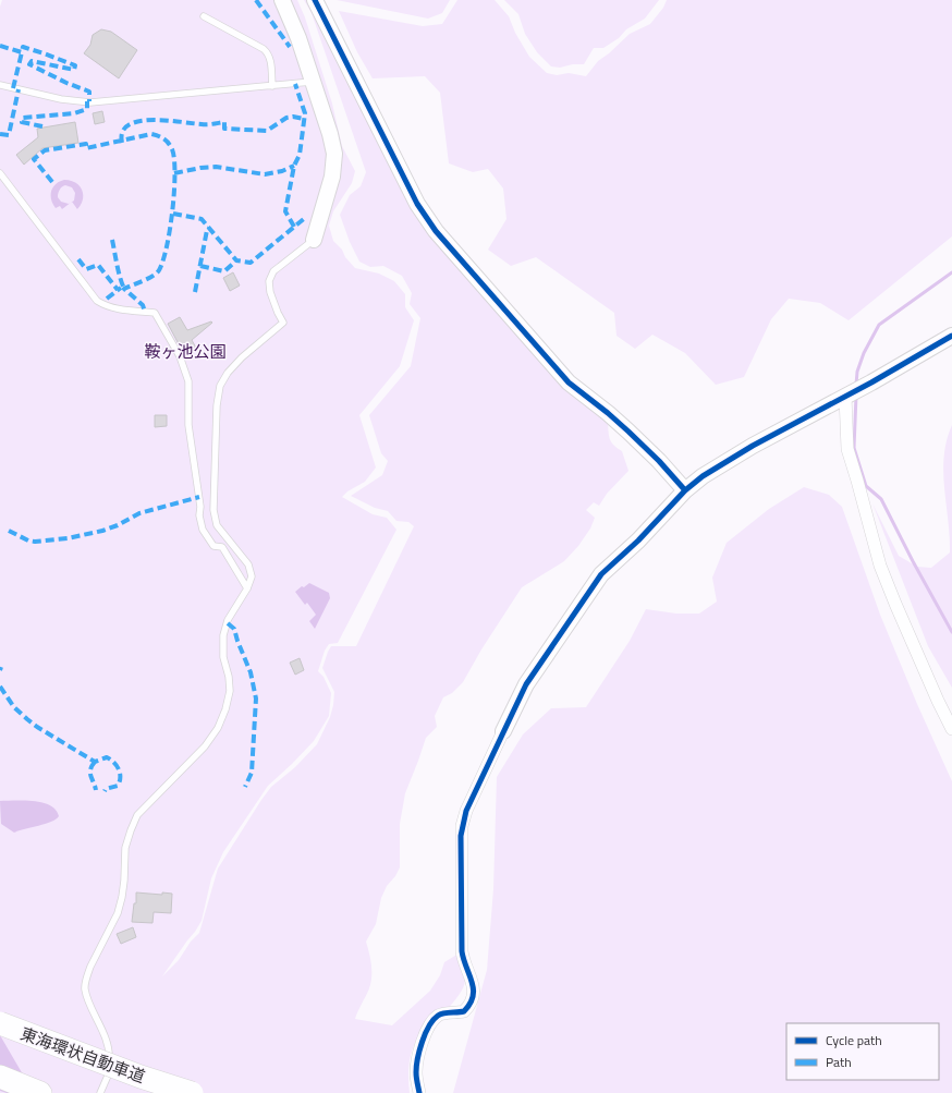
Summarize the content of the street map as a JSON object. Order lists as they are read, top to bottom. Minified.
{"streets":{"highway":["東海環状自動車道"]},"parks":["鞍ヶ池公園"],"legend":["Cycle path","Path"]}
